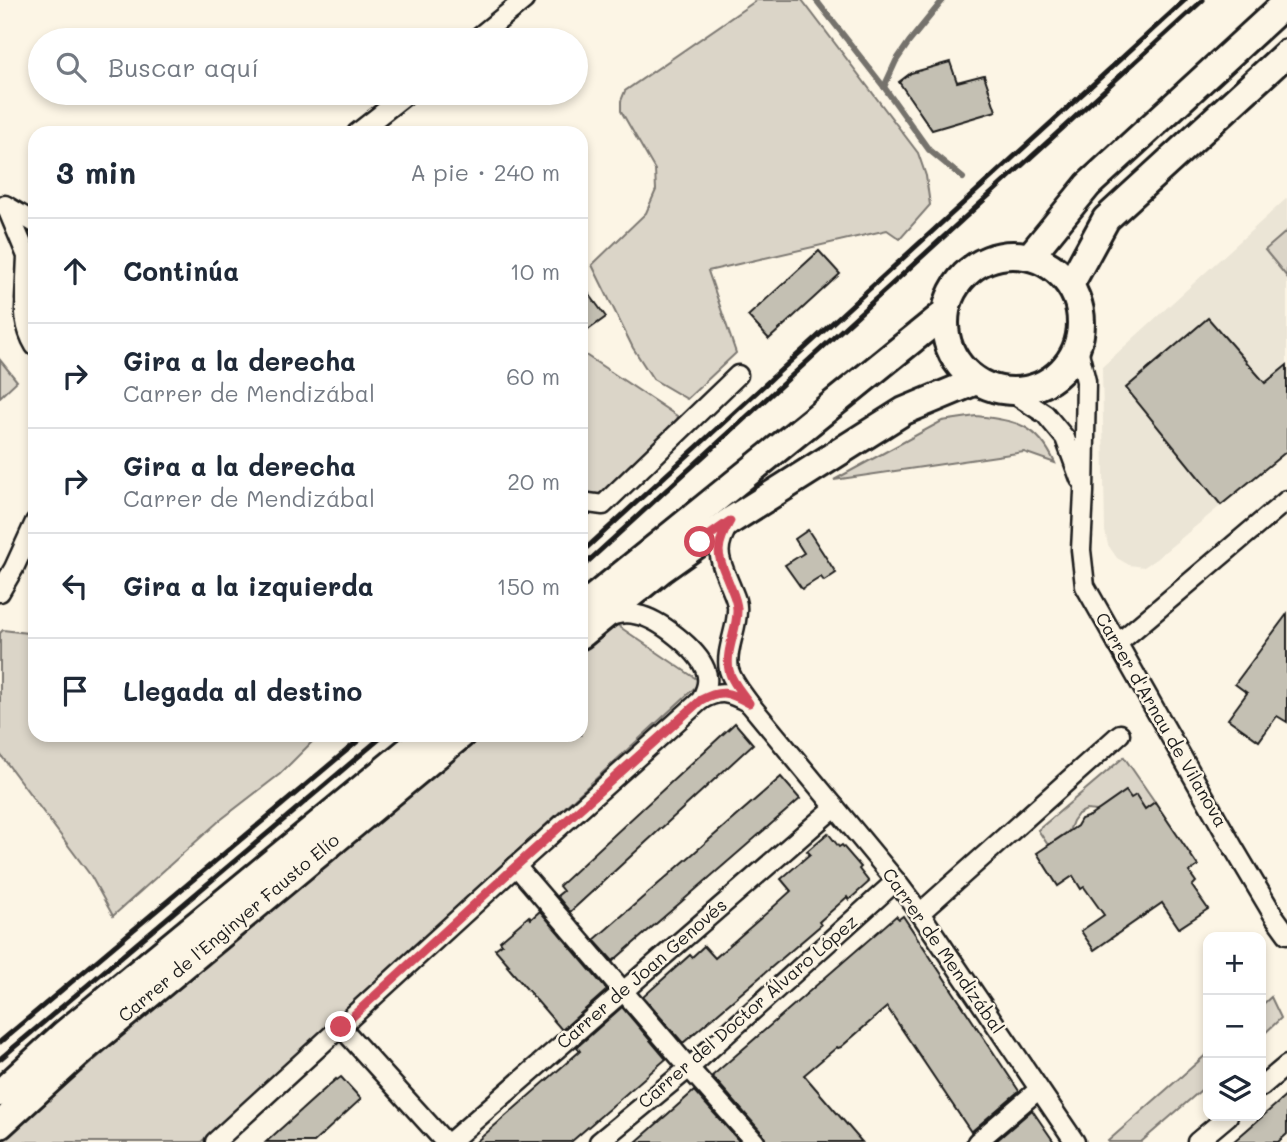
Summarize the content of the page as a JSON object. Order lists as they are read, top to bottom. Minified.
{"streets":{"main road":["Carrer de l'Enginyer Fausto Elío"],"street":["Carrer d'Arnau de Vilanova","Carrer de Mendizábal","Carrer de Joan Genovés","Carrer del Doctor Álvaro López"]},"crossings":[["Carrer de Mendizábal","Carrer de Joan Genovés"],["Carrer de Mendizábal","Carrer del Doctor Álvaro López"]],"page":{"search":"Buscar aquí","heading":["3 min","A pie · 240 m"],"list":[["Continúa","10 m"],["Gira a la derecha","Carrer de Mendizábal","60 m"],["Gira a la derecha","Carrer de Mendizábal","20 m"],["Gira a la izquierda","150 m"],"Llegada al destino"],"map_buttons":["+","−"]}}
